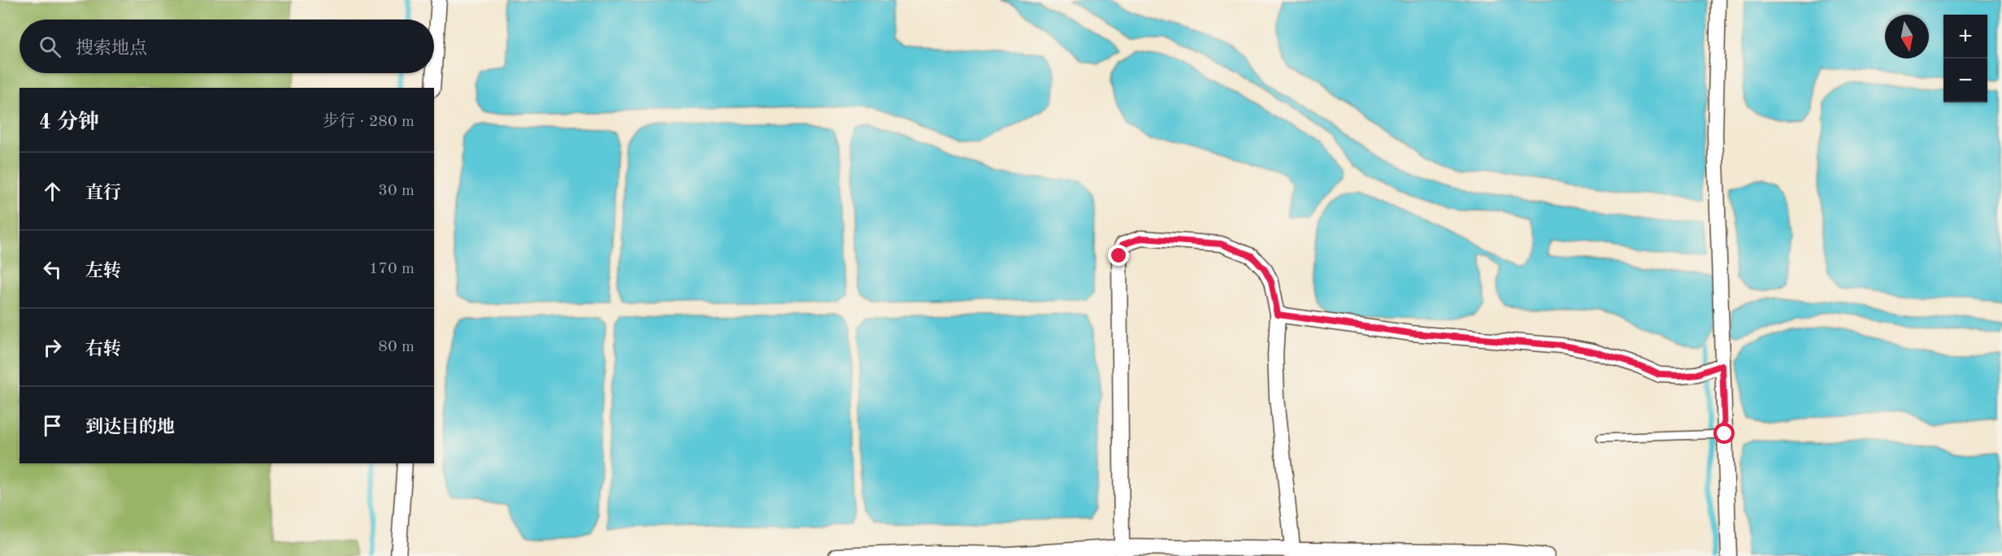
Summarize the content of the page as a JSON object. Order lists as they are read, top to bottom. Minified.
{"north":"bottom","page":{"map_buttons":["+","−"],"search":"搜索地点","heading":["4 分钟","步行 · 280 m"],"list":[["直行","30 m"],["左转","170 m"],["右转","80 m"],"到达目的地"]}}
